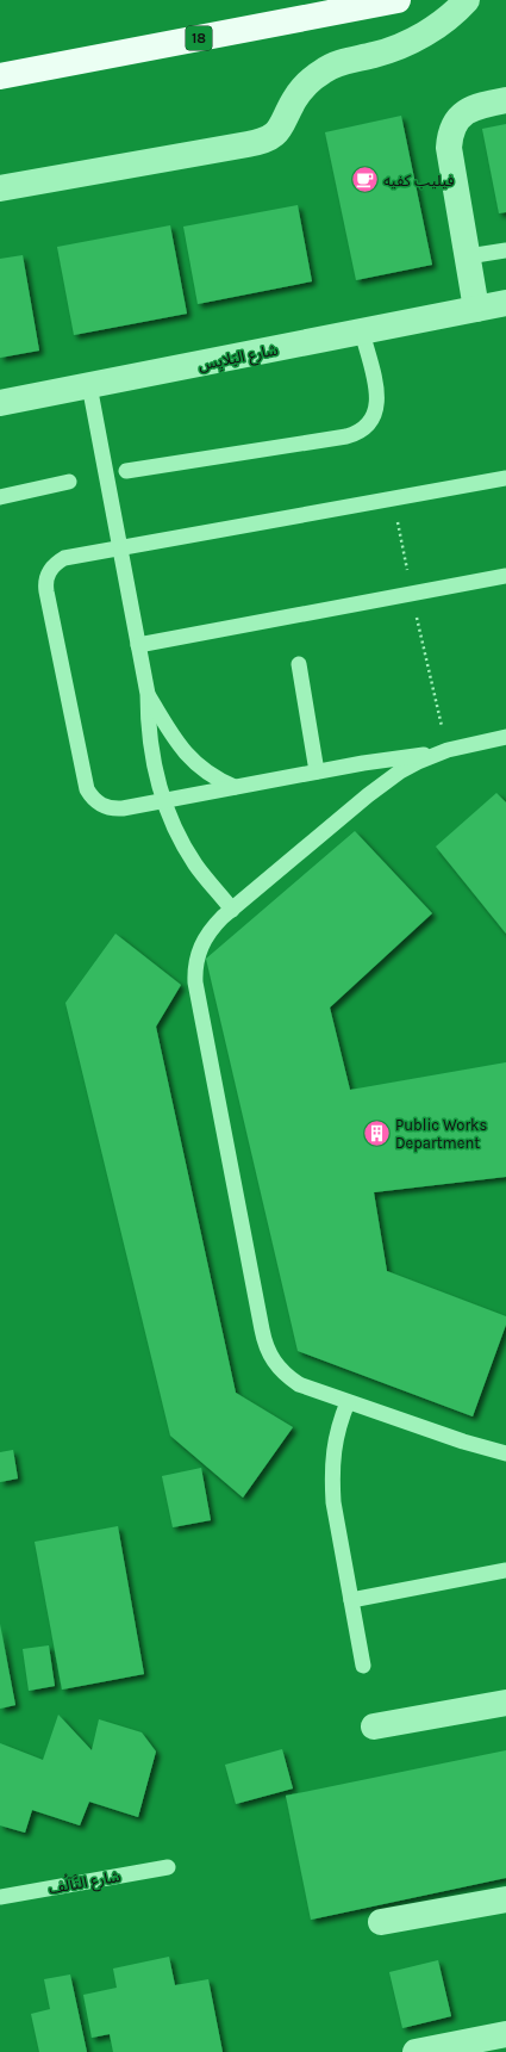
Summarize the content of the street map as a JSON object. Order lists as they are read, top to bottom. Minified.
{"streets":{"main road":["18"],"street":["شارع اليَلايِس"],"lane":["شارع التَّآلُف"]},"places":{"cafe":["فيليب كفيه"],"building":["Public Works Department"]}}
